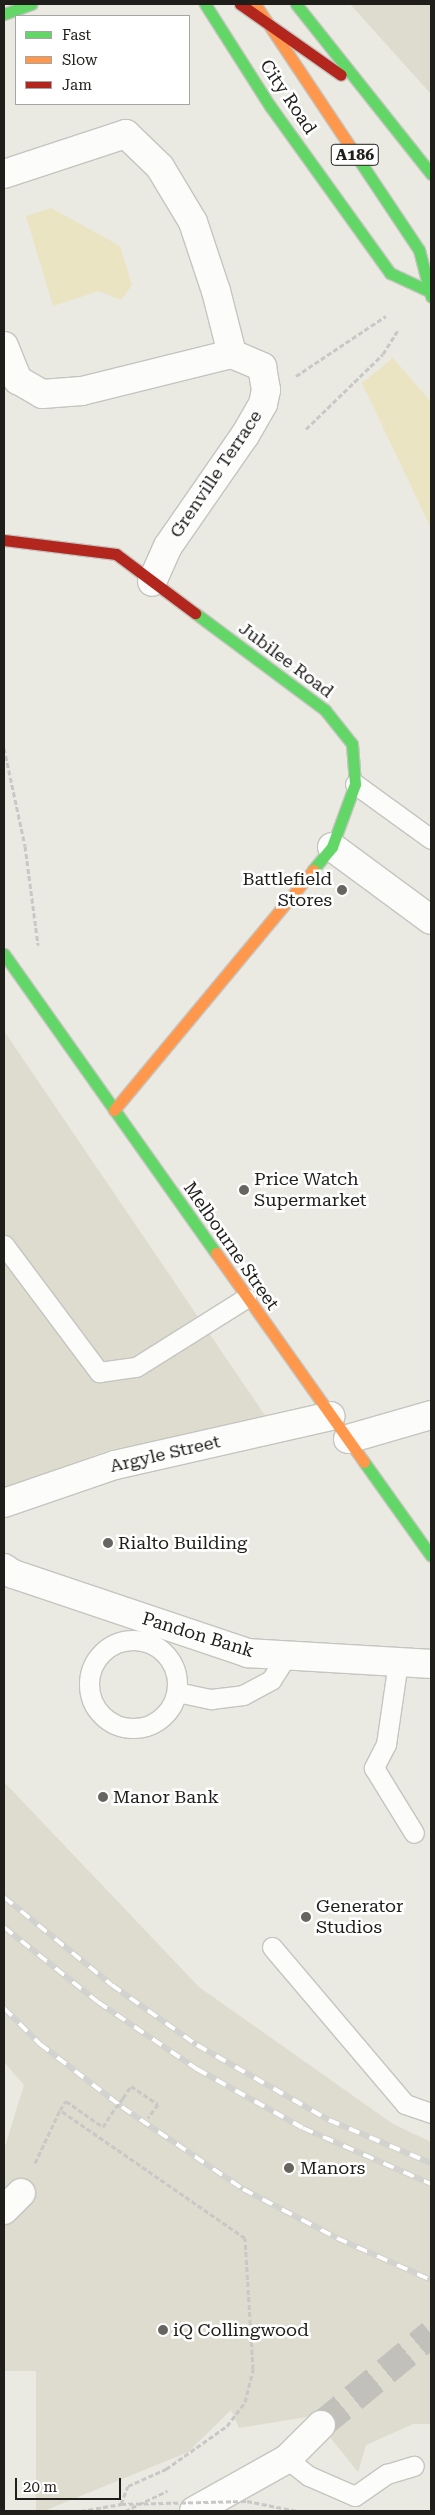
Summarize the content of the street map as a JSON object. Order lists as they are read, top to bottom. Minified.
{"streets":{"street":["City Road","A186","Grenville Terrace","Jubilee Road","Melbourne Street","Argyle Street","Pandon Bank"]},"crossings":[["Grenville Terrace","Jubilee Road"],["Jubilee Road","Melbourne Street"],["Melbourne Street","Argyle Street"]],"places":["Battlefield Stores","Price Watch Supermarket","Rialto Building","Manor Bank","Generator Studios","Manors","iQ Collingwood"],"legend":["Fast","Slow","Jam"],"scale_bar":"20 m"}
